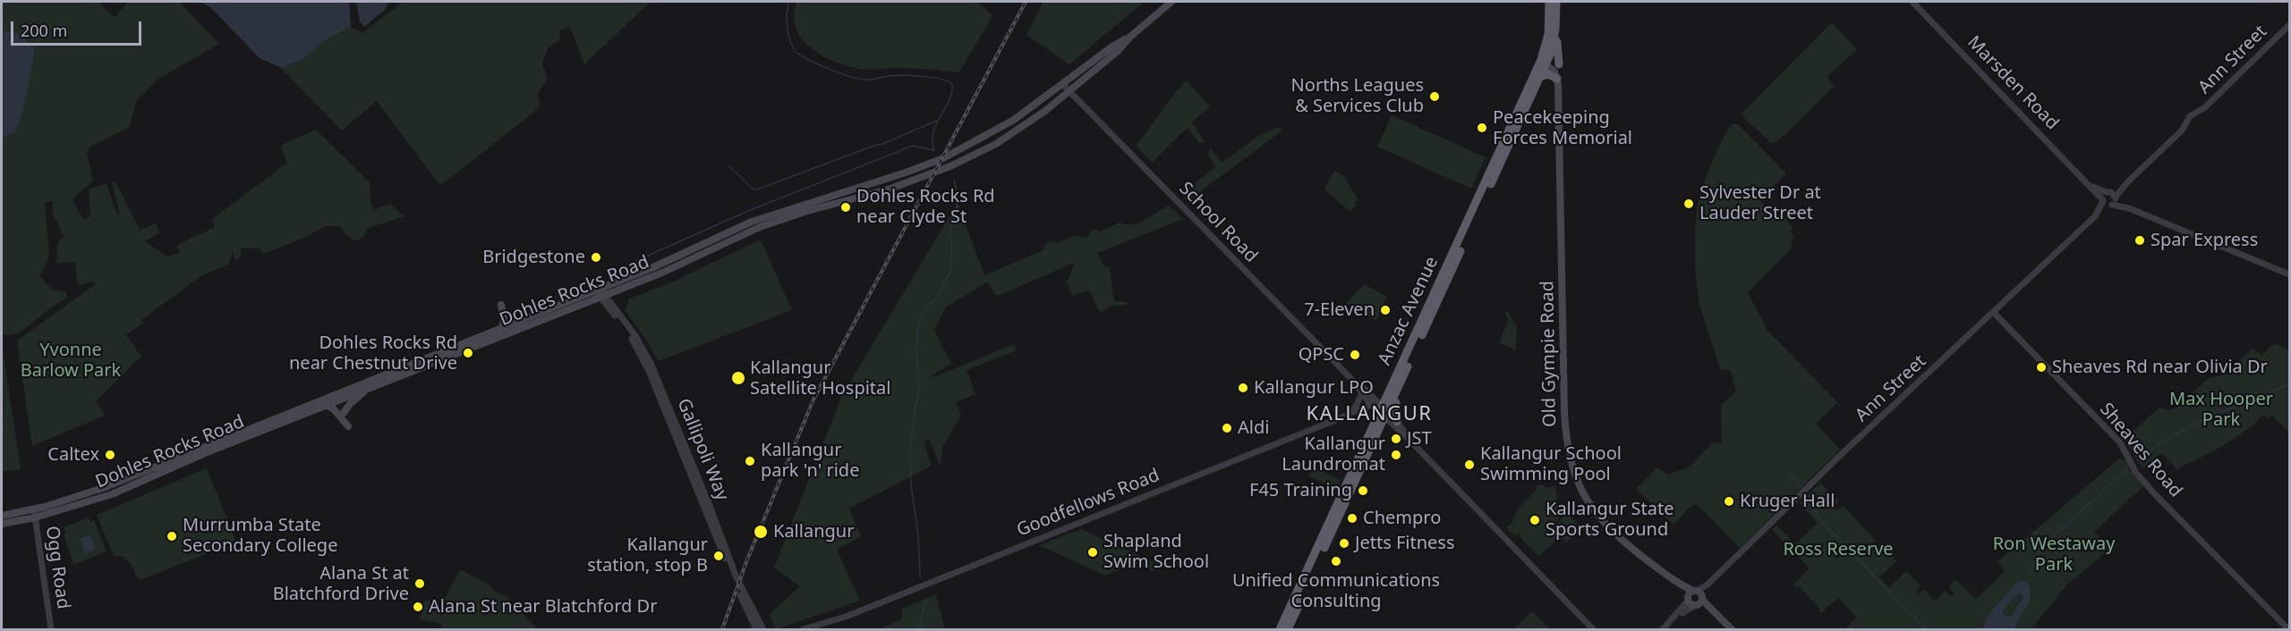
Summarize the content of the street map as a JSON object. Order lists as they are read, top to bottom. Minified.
{"streets":{"highway":["Anzac Avenue"],"main road":["Dohles Rocks Road","Old Gympie Road"],"street":["Ann Street","Marsden Road","School Road","Gallipoli Way","Sheaves Road","Goodfellows Road","Ogg Road"]},"crossings":[["Ann Street","Marsden Road"],["Ann Street","Old Gympie Road"],["Ann Street","Sheaves Road"],["School Road","Dohles Rocks Road"],["School Road","Anzac Avenue"],["School Road","Goodfellows Road"],["Dohles Rocks Road","Gallipoli Way"],["Dohles Rocks Road","Ogg Road"]],"districts":["KALLANGUR"],"parks":["Yvonne Barlow Park","Max Hooper Park","Ron Westaway Park","Ross Reserve"],"places":["Norths Leagues & Services Club","Peacekeeping Forces Memorial","Sylvester Dr at Lauder Street","Dohles Rocks Rd near Clyde St","Spar Express","Bridgestone","7-Eleven","Dohles Rocks Rd near Chestnut Drive","QPSC","Sheaves Rd near Olivia Dr","Kallangur Satellite Hospital","Kallangur LPO","Aldi","JST","Caltex","Kallangur Laundromat","Kallangur park 'n' ride","Kallangur School Swimming Pool","F45 Training","Kruger Hall","Chempro","Kallangur State Sports Ground","Kallangur","Murrumba State Secondary College","Jetts Fitness","Shapland Swim School","Kallangur station, stop B","Unified Communications Consulting","Alana St at Blatchford Drive","Alana St near Blatchford Dr"],"scale_bar":"200 m"}
